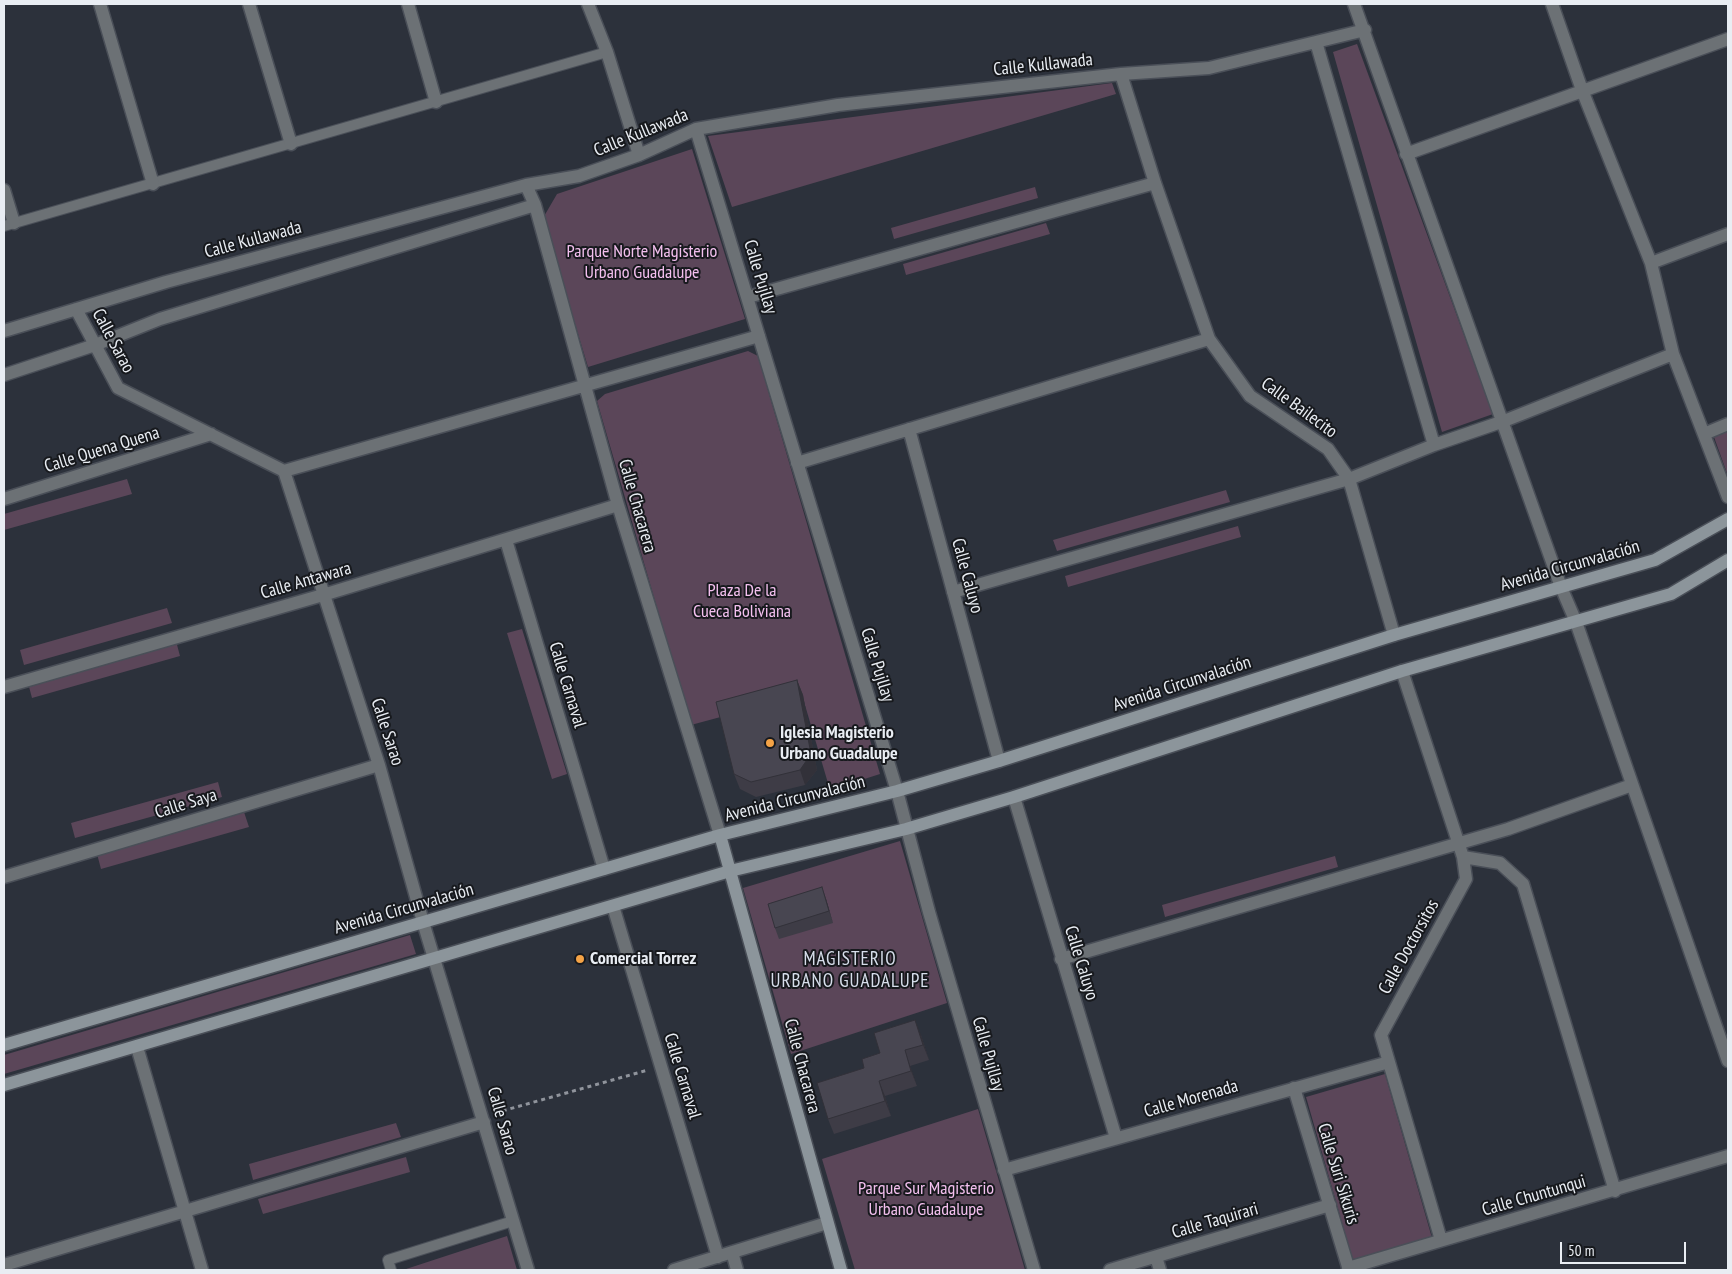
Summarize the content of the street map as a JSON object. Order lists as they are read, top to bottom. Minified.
{"streets":{"main road":["Calle Chacarera","Avenida Circunvalación"],"street":["Calle Kullawada","Calle Pujllay","Calle Sarao","Calle Bailecito","Calle Quena Quena","Calle Caluyo","Calle Antawara","Calle Carnaval","Calle Saya","Calle Doctorsitos","Calle Morenada","Calle Suri Sikuris","Calle Chuntunqui","Calle Taquirari"]},"crossings":[["Calle Kullawada","Calle Pujllay"],["Calle Kullawada","Calle Sarao"],["Calle Kullawada","Calle Bailecito"],["Calle Kullawada","Calle Chacarera"],["Calle Pujllay","Avenida Circunvalación"],["Calle Pujllay","Calle Morenada"],["Calle Sarao","Calle Quena Quena"],["Calle Sarao","Avenida Circunvalación"],["Calle Sarao","Calle Antawara"],["Calle Sarao","Calle Saya"],["Calle Bailecito","Avenida Circunvalación"],["Calle Chacarera","Avenida Circunvalación"],["Calle Chacarera","Calle Antawara"],["Avenida Circunvalación","Calle Caluyo"],["Avenida Circunvalación","Calle Carnaval"],["Calle Caluyo","Calle Morenada"],["Calle Antawara","Calle Carnaval"],["Calle Doctorsitos","Calle Morenada"],["Calle Doctorsitos","Calle Chuntunqui"],["Calle Morenada","Calle Suri Sikuris"],["Calle Suri Sikuris","Calle Chuntunqui"],["Calle Suri Sikuris","Calle Taquirari"]],"districts":["MAGISTERIO URBANO GUADALUPE"],"parks":["Parque Norte Magisterio Urbano Guadalupe","Plaza De la Cueca Boliviana","Parque Sur Magisterio Urbano Guadalupe"],"places":["Iglesia Magisterio Urbano Guadalupe","Comercial Torrez"],"scale_bar":"50 m"}
